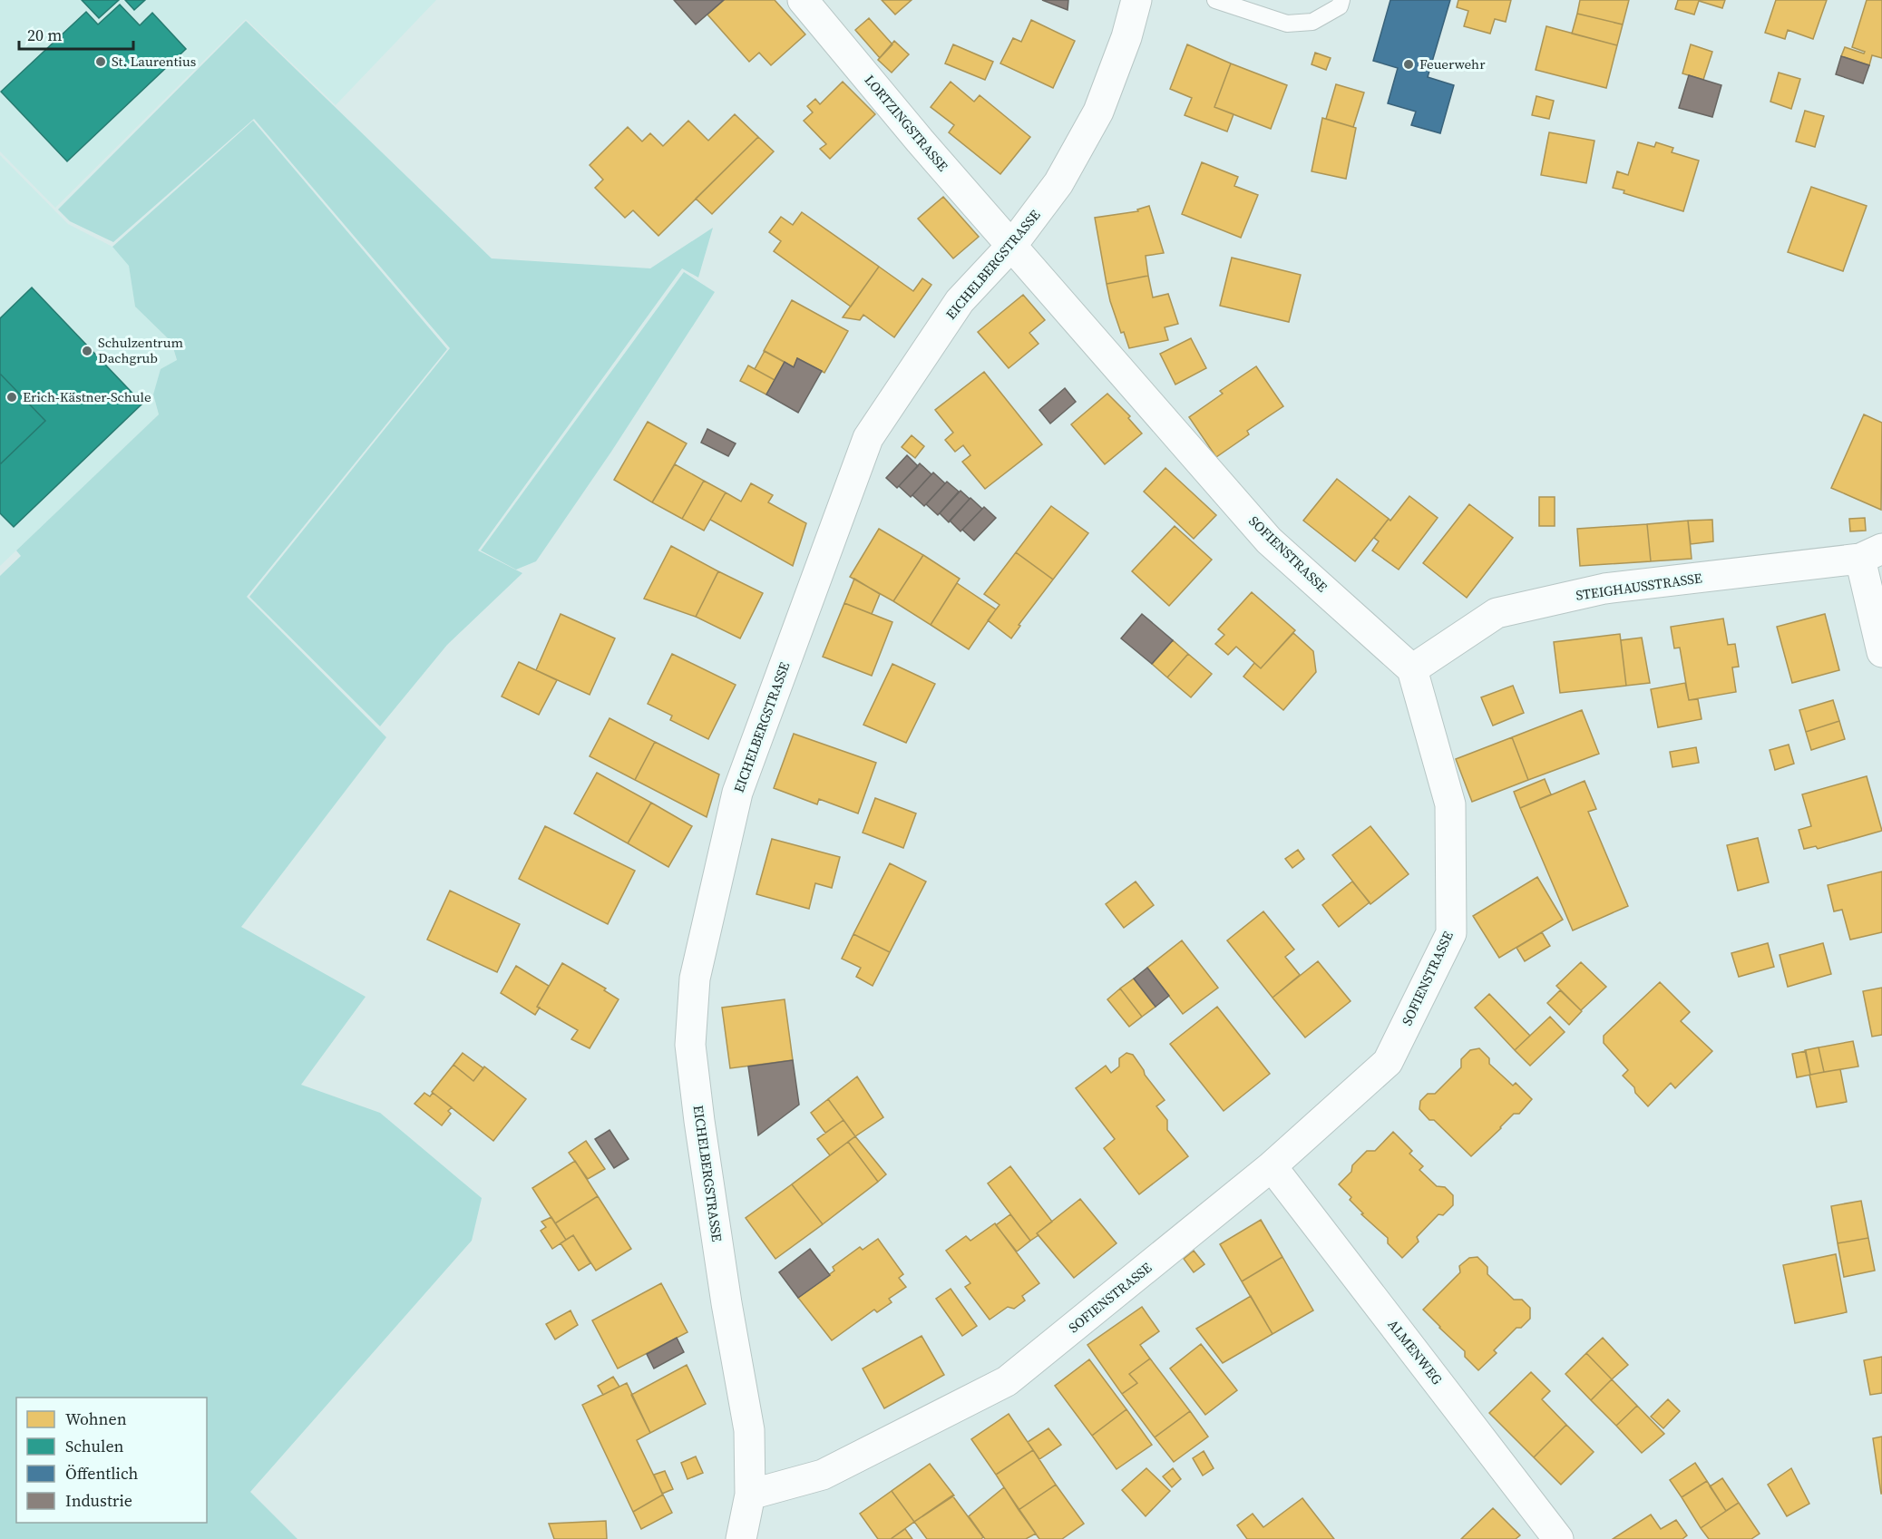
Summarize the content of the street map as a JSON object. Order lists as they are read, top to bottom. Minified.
{"streets":{"street":["LORTZINGSTRASSE","EICHELBERGSTRASSE","SOFIENSTRASSE","STEIGHAUSSTRASSE","ALMENWEG"]},"crossings":[["LORTZINGSTRASSE","EICHELBERGSTRASSE"],["LORTZINGSTRASSE","SOFIENSTRASSE"],["EICHELBERGSTRASSE","SOFIENSTRASSE"],["SOFIENSTRASSE","STEIGHAUSSTRASSE"],["SOFIENSTRASSE","ALMENWEG"]],"places":["St. Laurentius","Feuerwehr","Schulzentrum Dachgrub","Erich-Kästner-Schule"],"legend":["Wohnen","Schulen","Öffentlich","Industrie"],"scale_bar":"20 m"}
